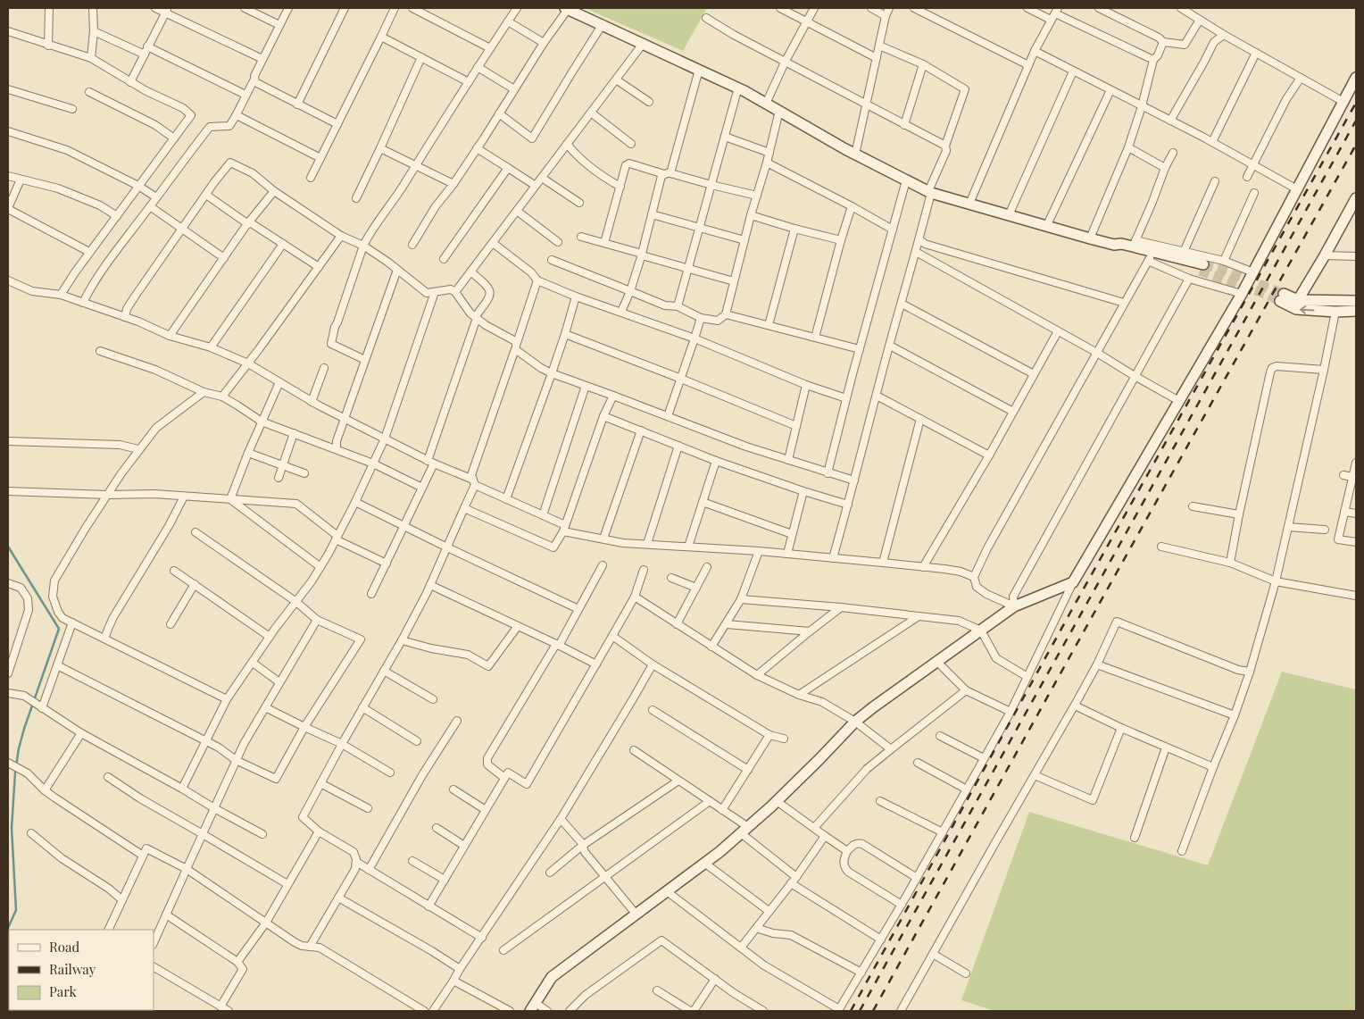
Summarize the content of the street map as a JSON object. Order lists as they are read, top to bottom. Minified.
{"legend":["Road","Railway","Park"]}
